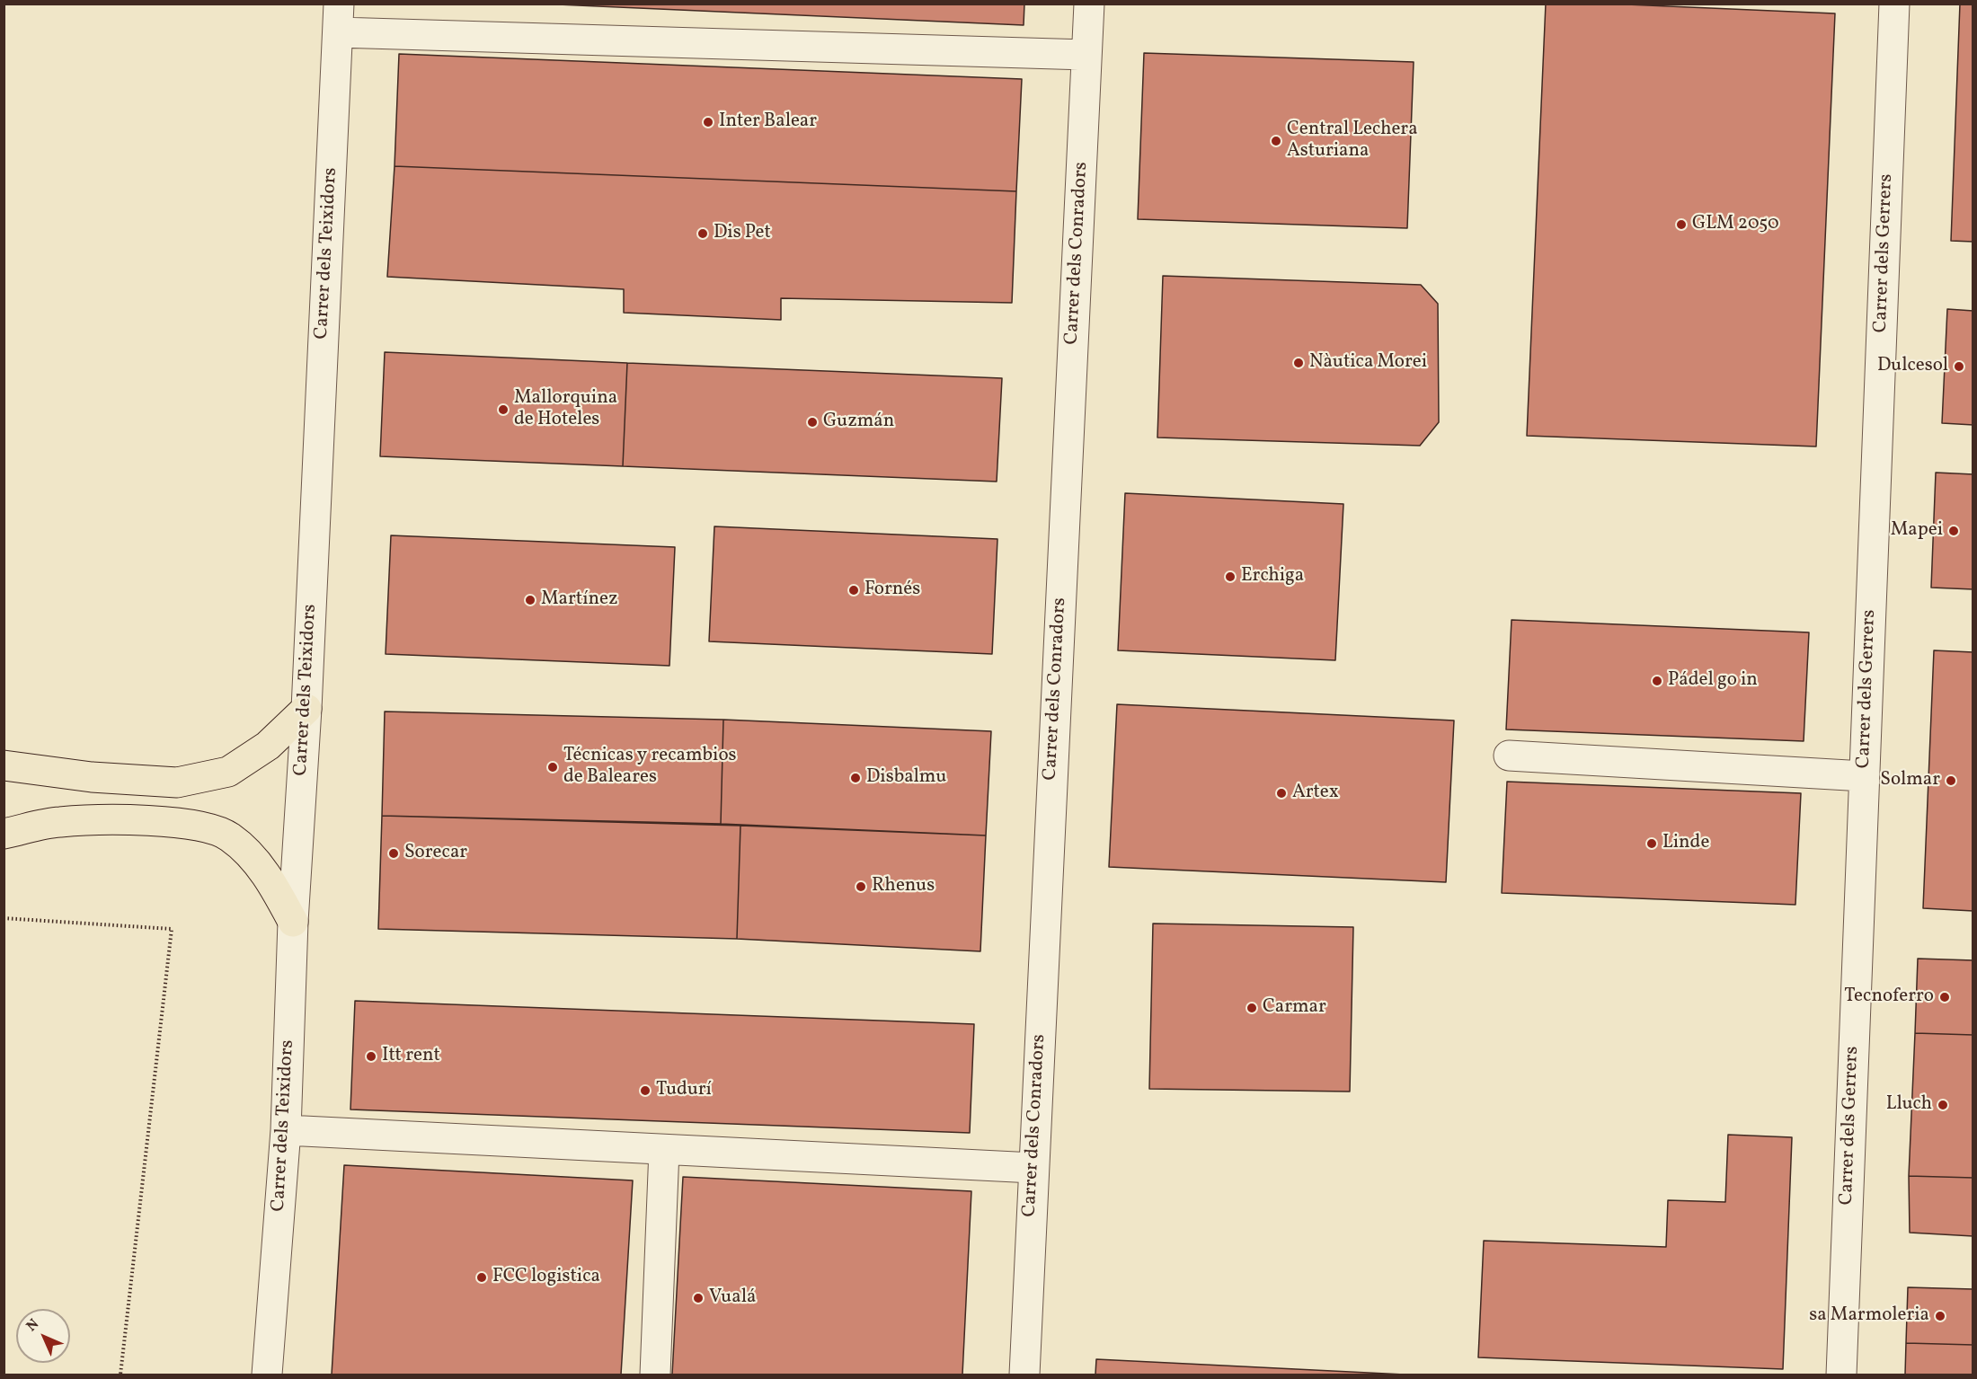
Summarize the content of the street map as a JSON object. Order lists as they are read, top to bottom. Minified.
{"streets":{"street":["Carrer dels Teixidors","Carrer dels Conradors","Carrer dels Gerrers"]},"places":["Inter Balear","Central Lechera Asturiana","GLM 2050","Dis Pet","Nàutica Morei","Dulcesol","Mallorquina de Hoteles","Guzmán","Mapei","Erchiga","Fornés","Martínez","Pádel go in","Técnicas y recambios de Baleares","Disbalmu","Solmar","Artex","Linde","Sorecar","Rhenus","Tecnoferro","Carmar","Itt rent","Tudurí","Lluch","FCC logistica","Vualá","sa Marmoleria"],"north":"top left"}
